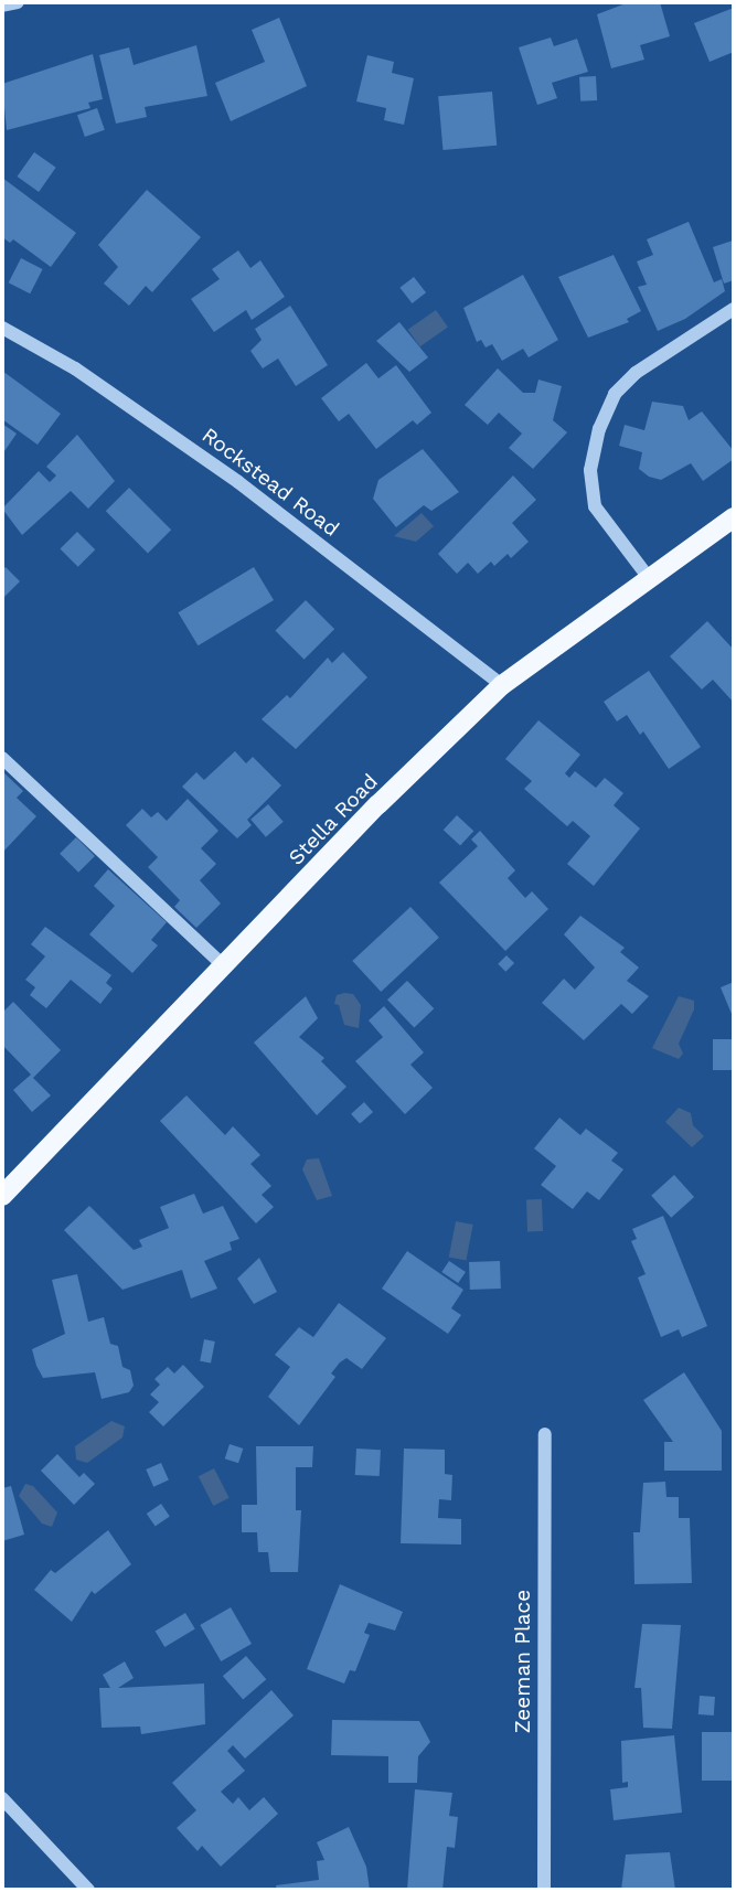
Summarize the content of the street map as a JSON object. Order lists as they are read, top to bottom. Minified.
{"streets":{"main road":["Stella Road"],"street":["Rockstead Road","Zeeman Place"]},"crossings":[["Rockstead Road","Stella Road"]]}
